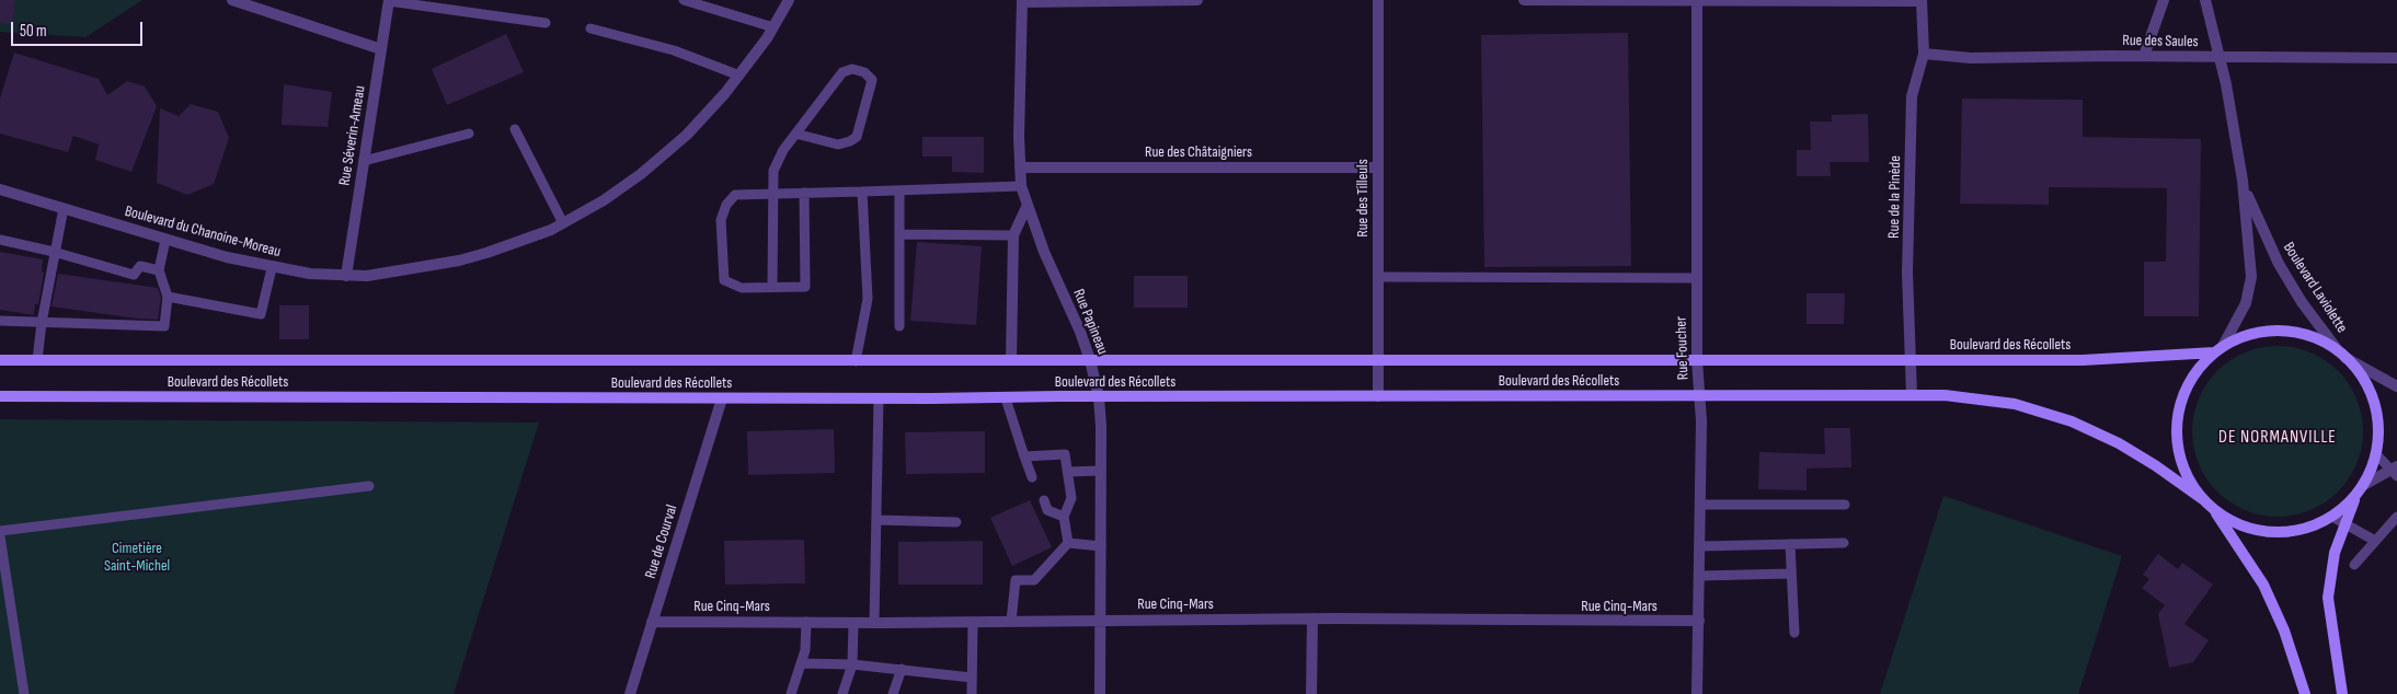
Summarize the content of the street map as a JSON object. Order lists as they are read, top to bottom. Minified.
{"streets":{"main road":["Boulevard Laviolette","Boulevard des Récollets"],"street":["Rue des Saules","Rue Séverin-Ameau","Rue des Châtaigniers","Rue de la Pinède","Rue des Tilleuls","Boulevard du Chanoine-Moreau","Rue Papineau","Rue Foucher","Rue de Courval","Rue Cinq-Mars"]},"crossings":[["Rue des Saules","Rue de la Pinède"],["Rue des Saules","Boulevard Laviolette"],["Rue Séverin-Ameau","Boulevard du Chanoine-Moreau"],["Rue des Châtaigniers","Rue des Tilleuls"],["Rue des Châtaigniers","Rue Papineau"],["Rue de la Pinède","Boulevard des Récollets"],["Rue des Tilleuls","Boulevard des Récollets"],["Boulevard Laviolette","Boulevard des Récollets"],["Rue Papineau","Boulevard des Récollets"],["Rue Papineau","Rue Cinq-Mars"],["Boulevard des Récollets","Rue Foucher"],["Boulevard des Récollets","Rue de Courval"],["Rue Foucher","Rue Cinq-Mars"],["Rue de Courval","Rue Cinq-Mars"]],"districts":["DE NORMANVILLE"],"parks":["Cimetière Saint-Michel"],"scale_bar":"50 m"}
